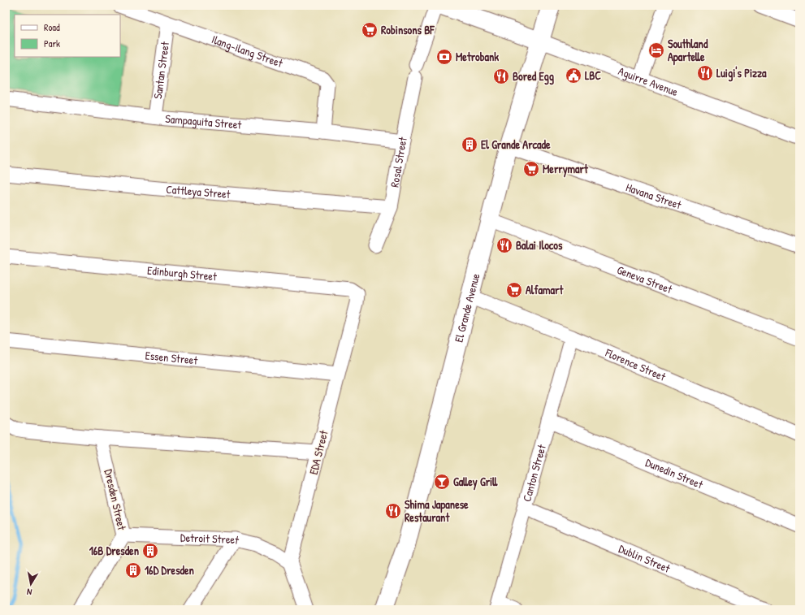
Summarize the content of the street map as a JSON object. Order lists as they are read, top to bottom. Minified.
{"streets":{"street":["Ilang-ilang Street","Santan Street","Aguirre Avenue","Sampaguita Street","Rosal Street","Cattleya Street","Havana Street","Edinburgh Street","Geneva Street","El Grande Avenue","Essen Street","Florence Street","EDA Street","Dunedin Street","Canton Street","Dresden Street","Detroit Street","Dublin Street"]},"crossings":[["Ilang-ilang Street","Santan Street"],["Ilang-ilang Street","Sampaguita Street"],["Santan Street","Sampaguita Street"],["Aguirre Avenue","El Grande Avenue"],["Sampaguita Street","Rosal Street"],["Rosal Street","Cattleya Street"],["Havana Street","El Grande Avenue"],["Edinburgh Street","EDA Street"],["Geneva Street","El Grande Avenue"],["El Grande Avenue","Florence Street"],["Essen Street","EDA Street"],["Florence Street","Canton Street"],["EDA Street","Detroit Street"],["Dunedin Street","Canton Street"],["Canton Street","Dublin Street"],["Dresden Street","Detroit Street"]],"places":{"supermarket":["Robinsons BF","Merrymart","Alfamart"],"hotel":["Southland Apartelle"],"bank":["Metrobank"],"restaurant":["Luigi's Pizza","Bored Egg","Balai Ilocos","Shima Japanese Restaurant"],"public building":["LBC"],"building":["El Grande Arcade","16B Dresden","16D Dresden"],"bar":["Galley Grill"]},"legend":["Road","Park"],"north":"bottom"}
